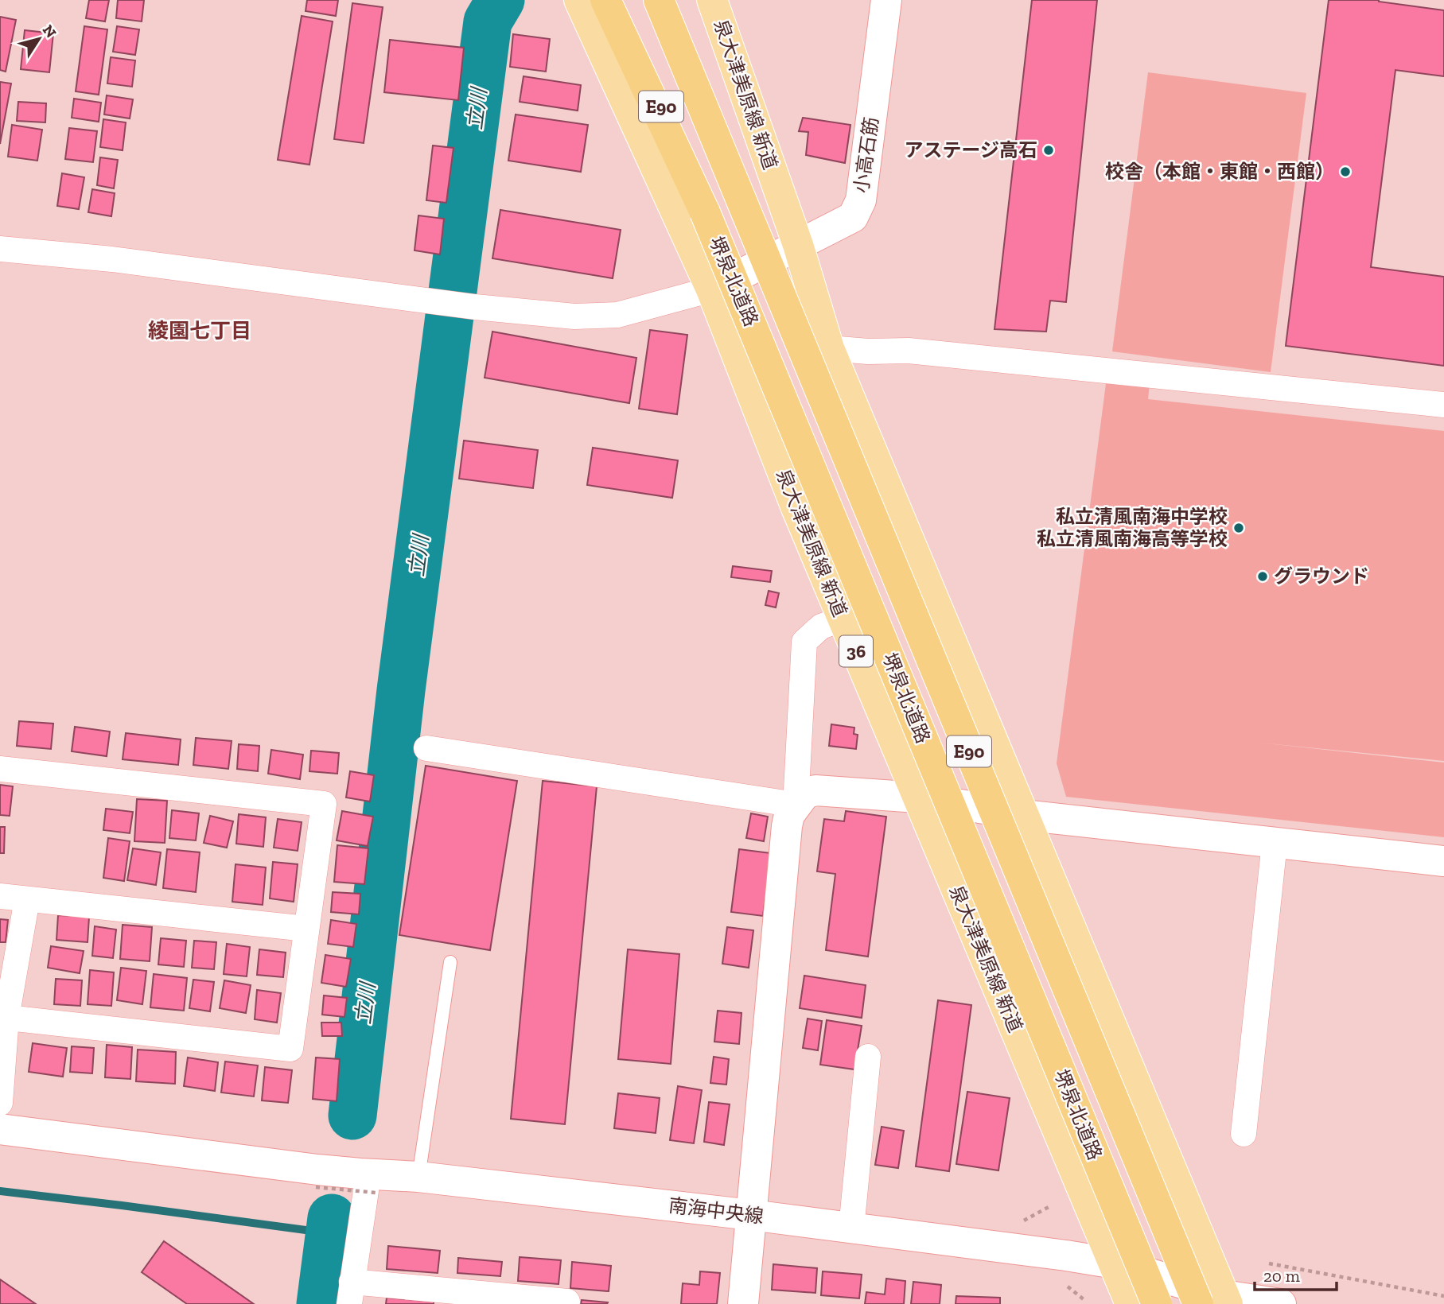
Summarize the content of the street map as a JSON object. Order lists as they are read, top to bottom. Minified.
{"streets":{"highway":["E90","堺泉北道路"],"main road":["泉大津美原線 新道","36"],"street":["小高石筋","南海中央線"]},"crossings":[["泉大津美原線 新道","小高石筋"],["泉大津美原線 新道","堺泉北道路"],["泉大津美原線 新道","南海中央線"],["堺泉北道路","南海中央線"]],"districts":["綾園七丁目"],"water":["立川"],"places":["アステージ高石","校舎（本館・東館・西館）","私立清風南海中学校 私立清風南海高等学校","グラウンド"],"scale_bar":"20 m","north":"top right"}
